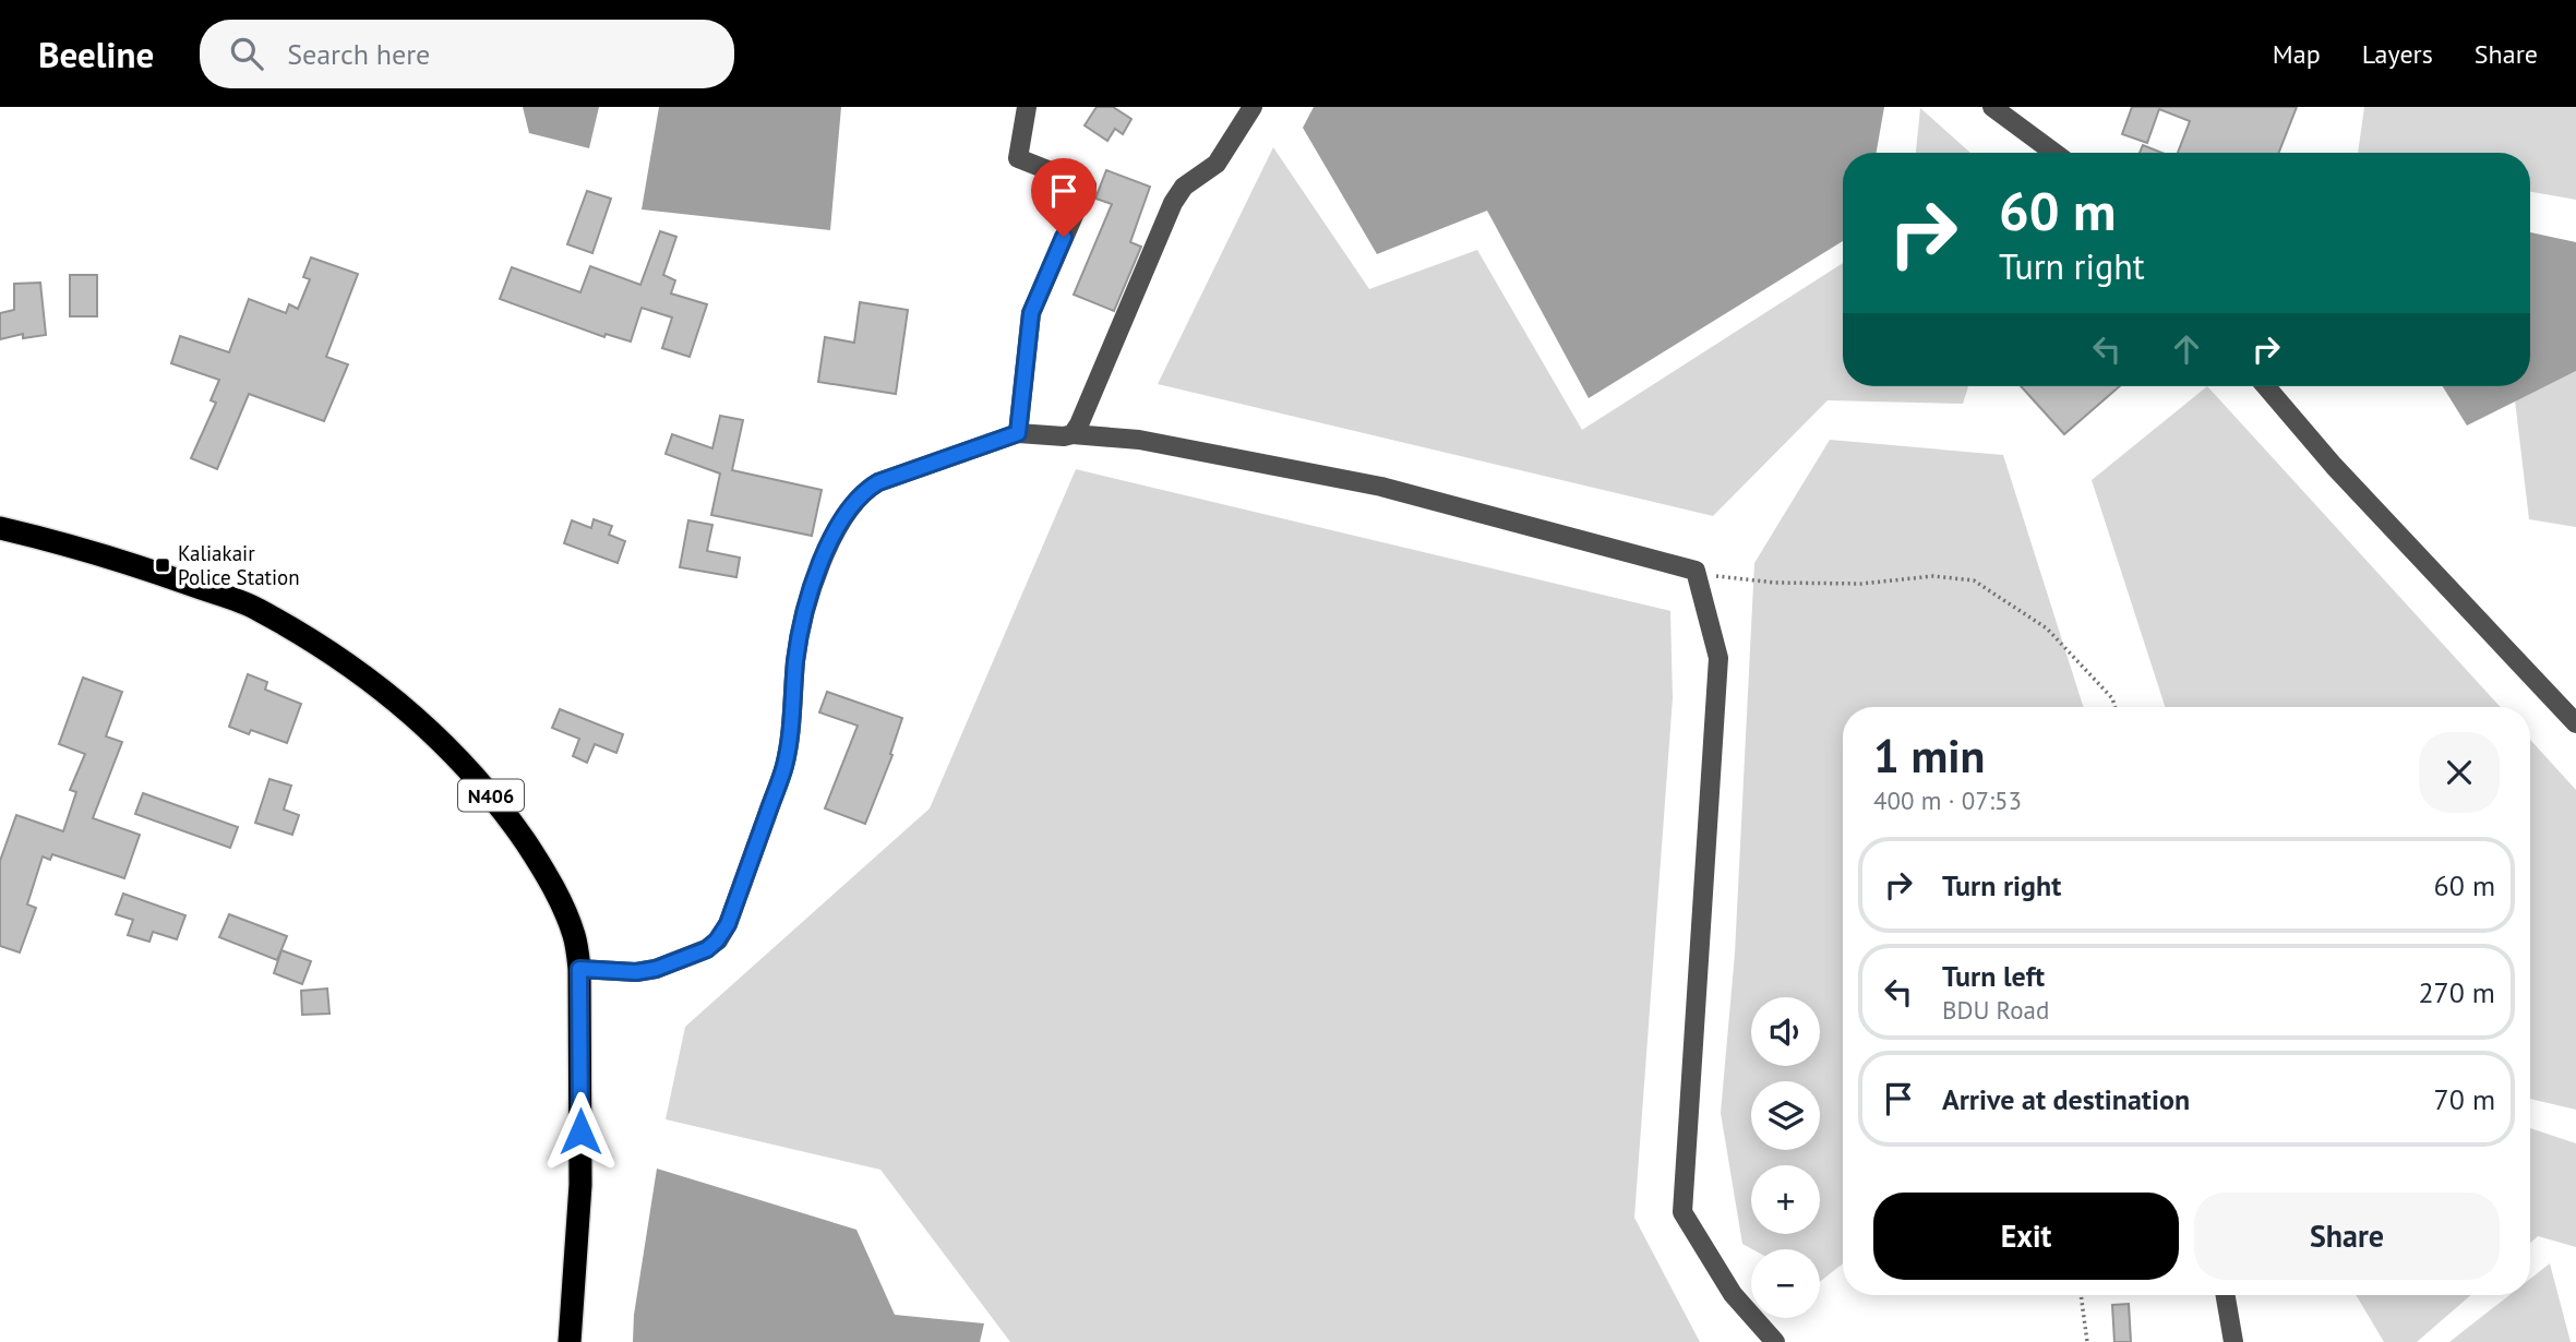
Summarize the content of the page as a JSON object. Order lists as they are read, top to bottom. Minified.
{"streets":{"highway":["N406"]},"places":{"transit":["Kaliakair Police Station"]},"page":{"header":"Beeline","search":"Search here","nav":["Map","Layers","Share"],"turn":["60 m","Turn right"],"heading":["1 min","400 m · 07:53"],"list":[{"name":"Turn right","value":"60 m"},{"name":"Turn left","note":"BDU Road","value":"270 m"},{"name":"Arrive at destination","value":"70 m"}],"map_buttons":["+","−"],"buttons":["Exit","Share"]}}
